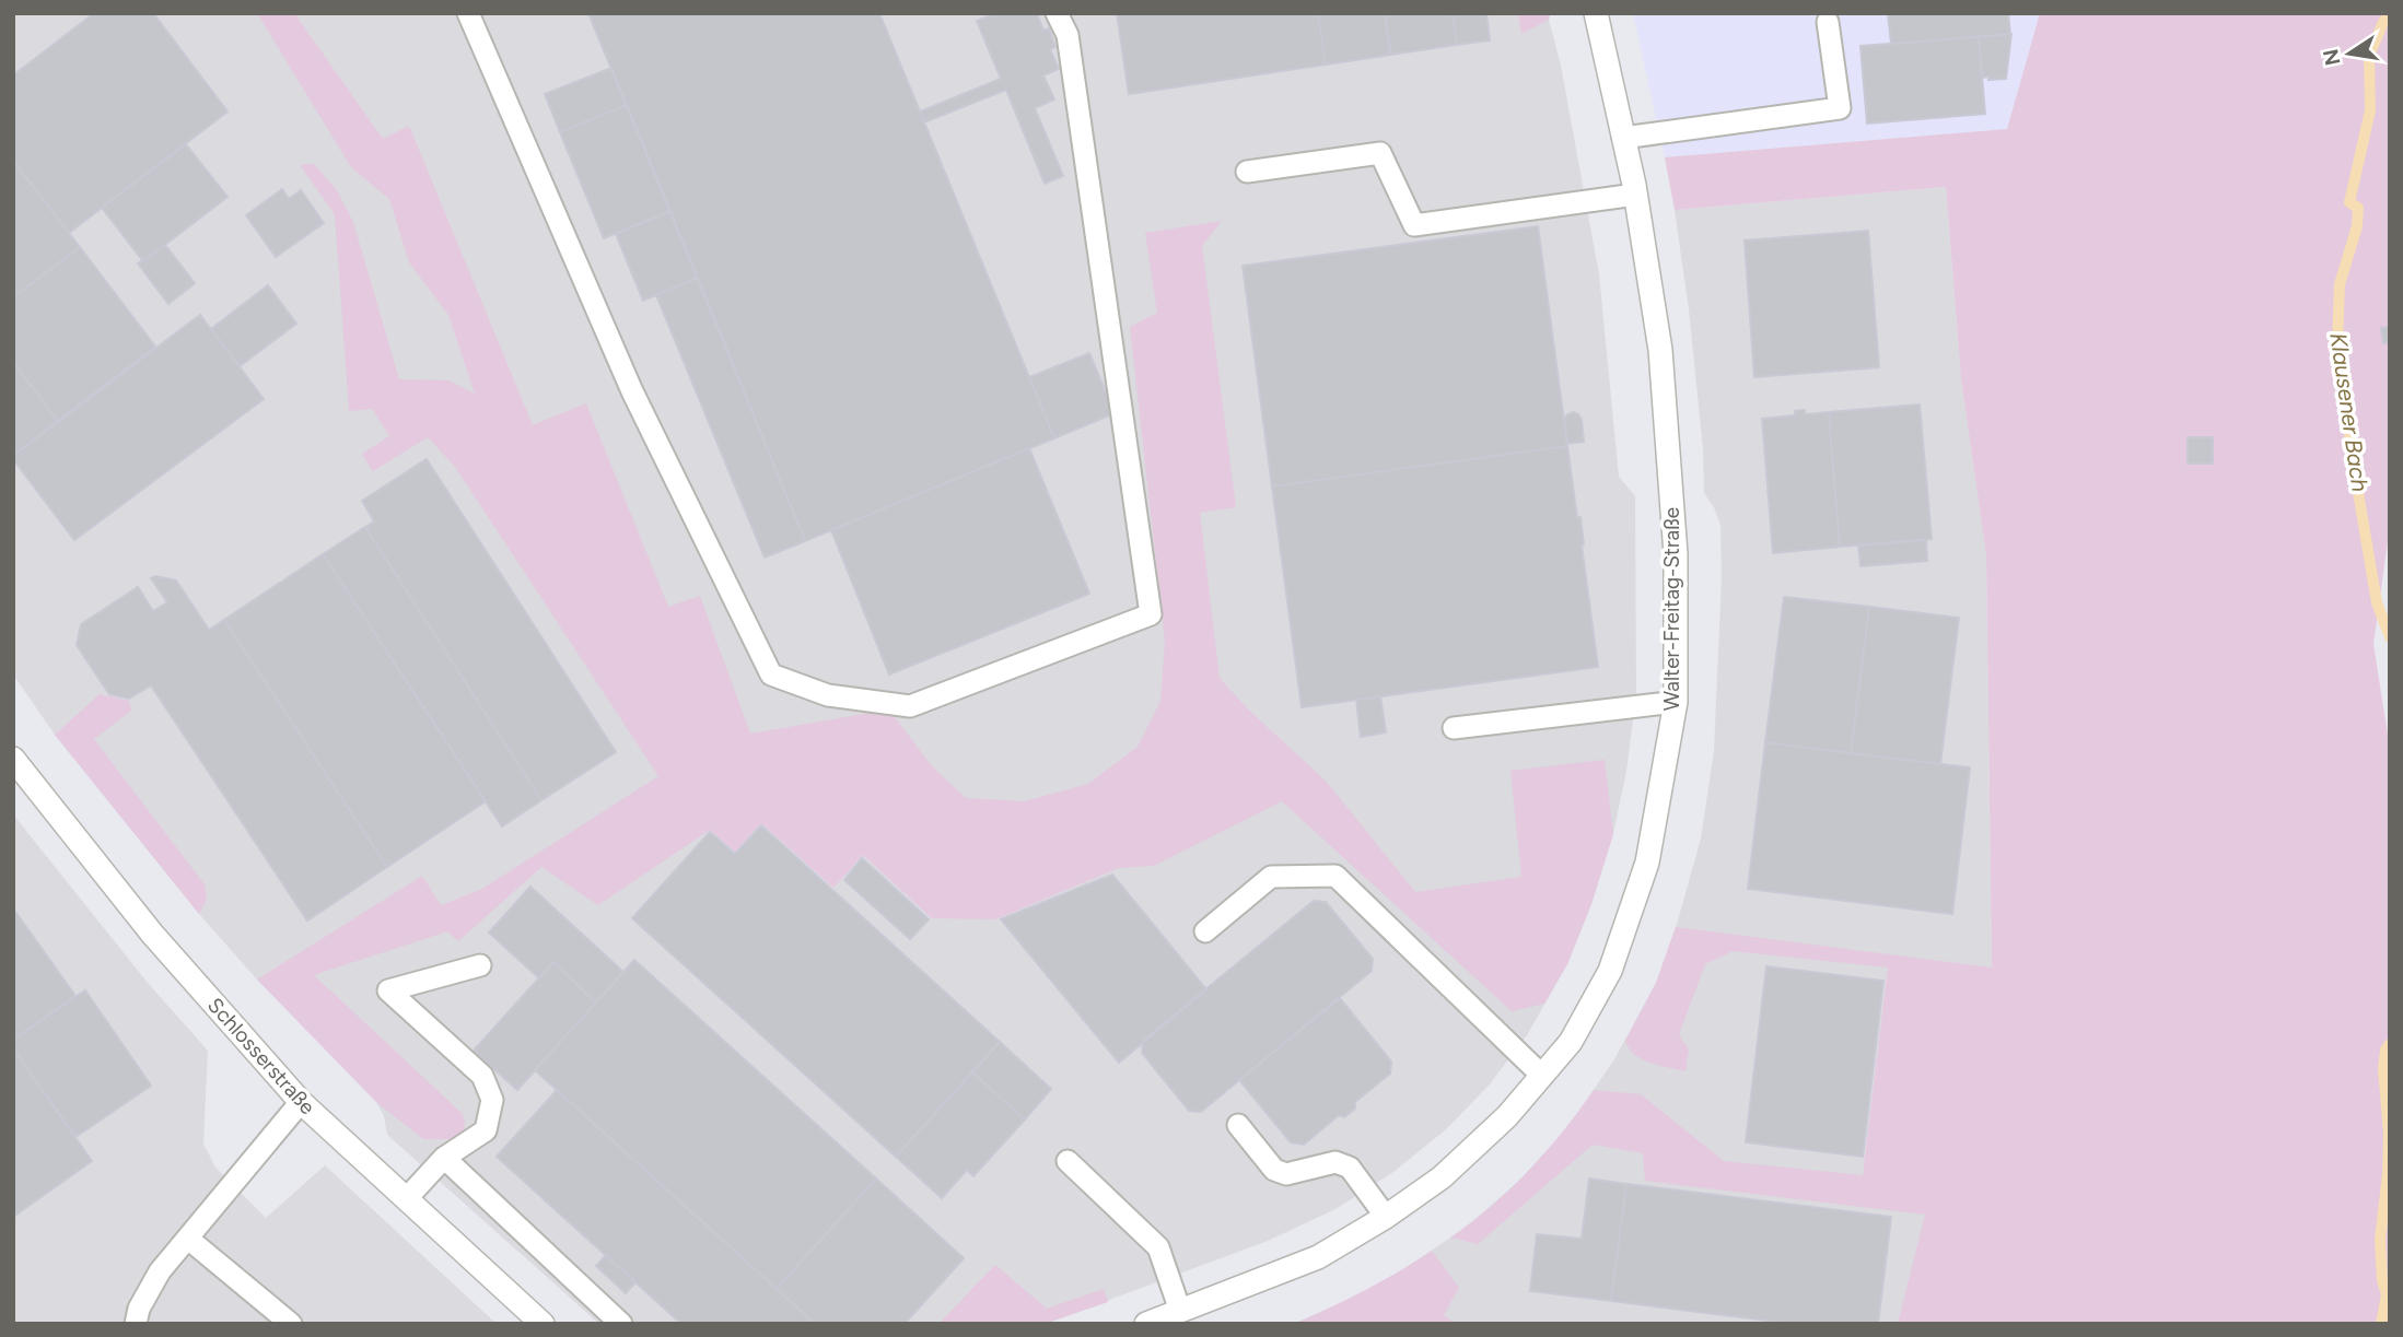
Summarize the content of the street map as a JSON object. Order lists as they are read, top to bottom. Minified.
{"streets":{"street":["Walter-Freitag-Straße","Schlosserstraße"]},"water":["Klausener Bach"],"north":"left"}
